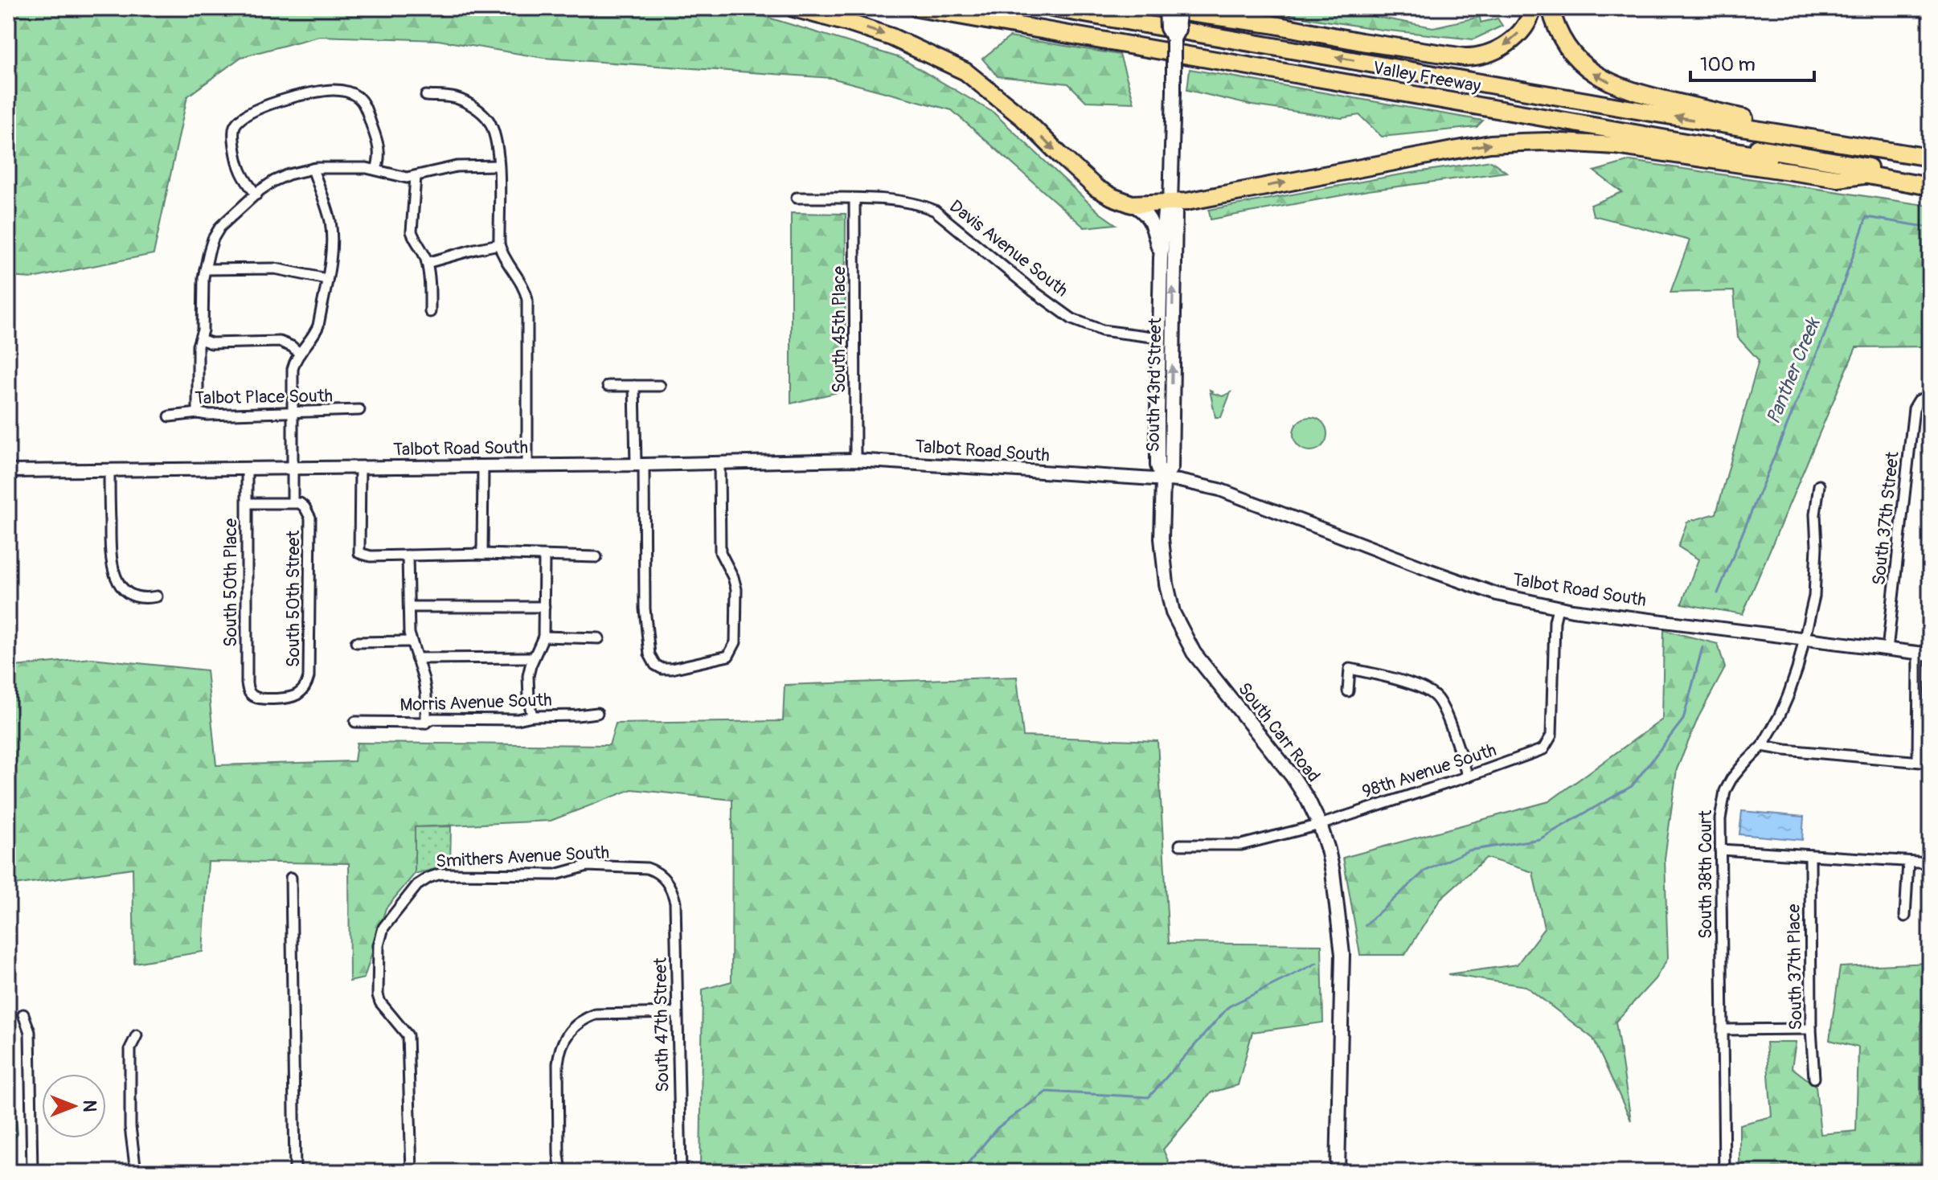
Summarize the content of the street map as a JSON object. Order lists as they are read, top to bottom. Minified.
{"streets":{"highway":["Valley Freeway"],"main road":["South 43rd Street","South Carr Road"],"street":["Davis Avenue South","South 45th Place","Talbot Place South","Talbot Road South","South 37th Street","South 50th Place","South 50th Street","Morris Avenue South","98th Avenue South","Smithers Avenue South","South 38th Court","South 37th Place","South 47th Street"]},"crossings":[["Davis Avenue South","South 45th Place"],["Davis Avenue South","South 43rd Street"],["South 45th Place","Talbot Road South"],["South 43rd Street","Talbot Road South"],["South 43rd Street","South Carr Road"],["Talbot Road South","South 37th Street"],["Talbot Road South","South 50th Place"],["Talbot Road South","South Carr Road"],["Talbot Road South","98th Avenue South"],["Talbot Road South","South 38th Court"],["South 50th Place","South 50th Street"],["South Carr Road","98th Avenue South"],["Smithers Avenue South","South 47th Street"]],"water":["Panther Creek"],"scale_bar":"100 m","north":"right"}
